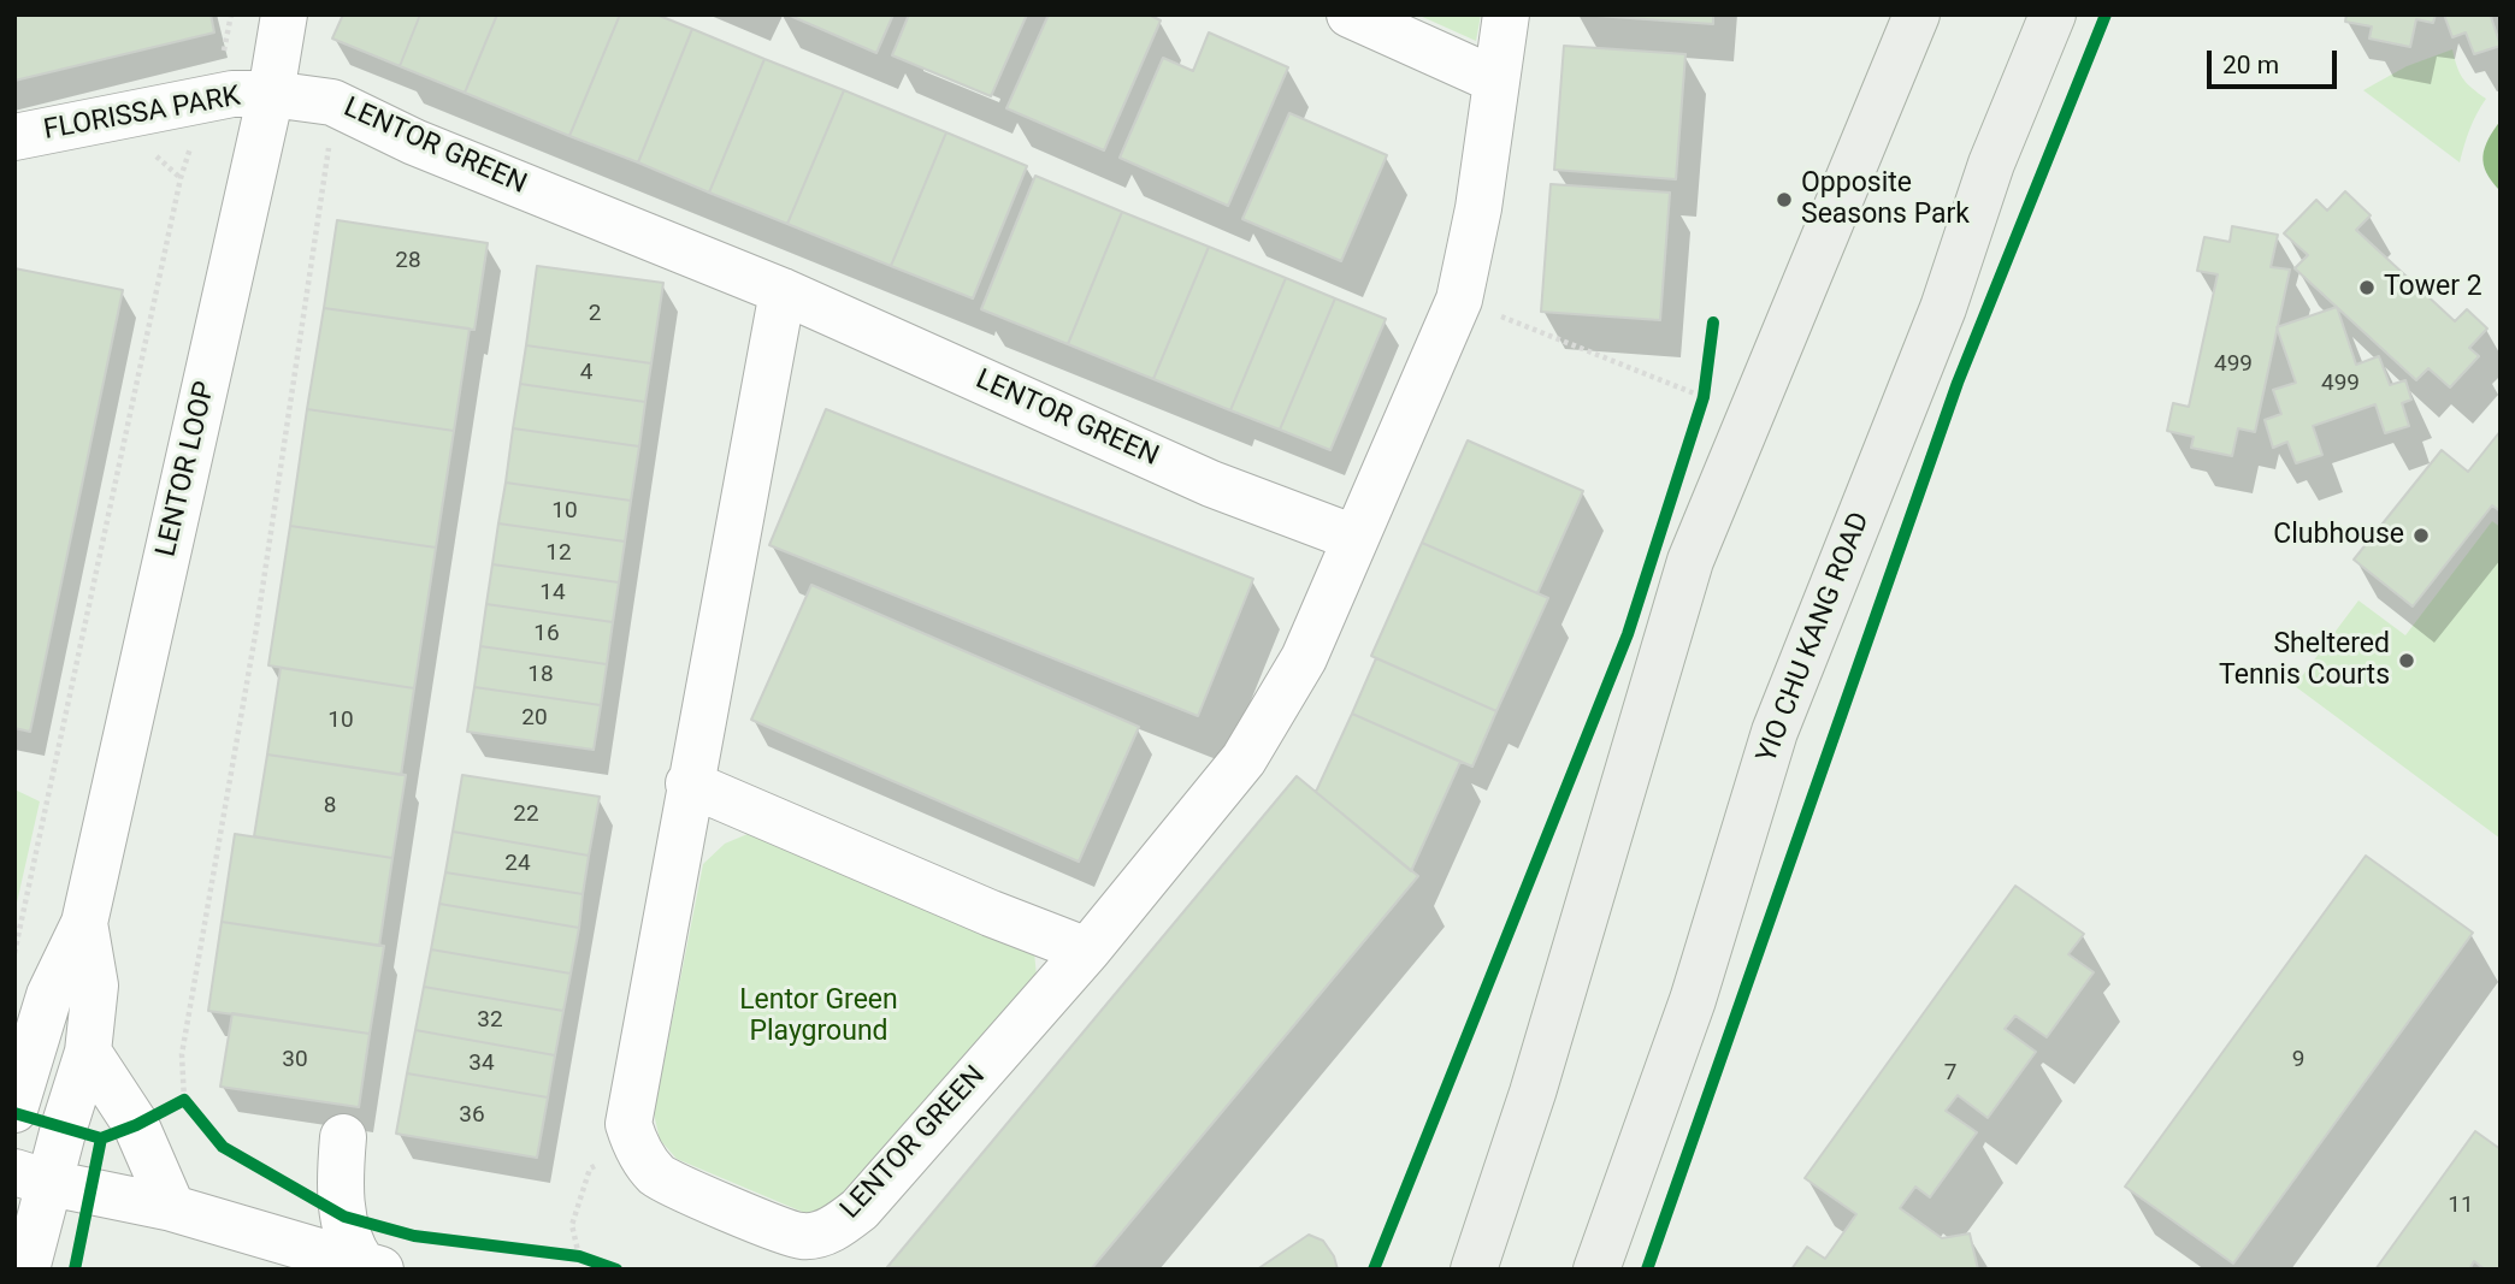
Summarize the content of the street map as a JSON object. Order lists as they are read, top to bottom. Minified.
{"streets":{"main road":["YIO CHU KANG ROAD"],"street":["FLORISSA PARK","LENTOR GREEN","LENTOR LOOP"]},"crossings":[["FLORISSA PARK","LENTOR GREEN"],["FLORISSA PARK","LENTOR LOOP"],["LENTOR GREEN","LENTOR LOOP"]],"parks":["Lentor Green Playground"],"places":["Opposite Seasons Park","Tower 2","Clubhouse","Sheltered Tennis Courts"],"house_numbers":["28","2","499","4","499","10","12","14","16","18","20","10","8","22","24","32","30","9","34","7","36","11"],"scale_bar":"20 m"}
